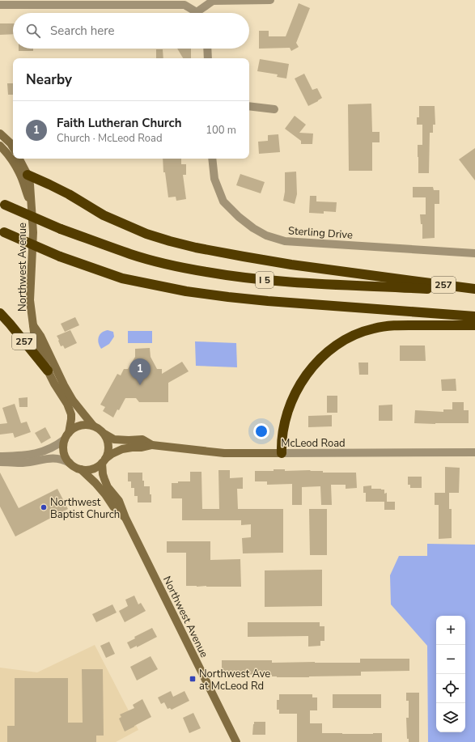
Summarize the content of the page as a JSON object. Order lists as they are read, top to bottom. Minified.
{"streets":{"highway":["I 5","257"],"main road":["Northwest Avenue","McLeod Road"],"street":["Sterling Drive"]},"crossings":[["Northwest Avenue","257"],["Northwest Avenue","McLeod Road"],["I 5","257"]],"places":{"other":["Northwest Baptist Church"],"transit":["Northwest Ave at McLeod Rd"]},"page":{"search":"Search here","heading":"Nearby","list":[{"mark":"1","name":"Faith Lutheran Church","note":"Church · McLeod Road","value":"100 m"}],"pins":"1","map_buttons":["+","−"]}}
